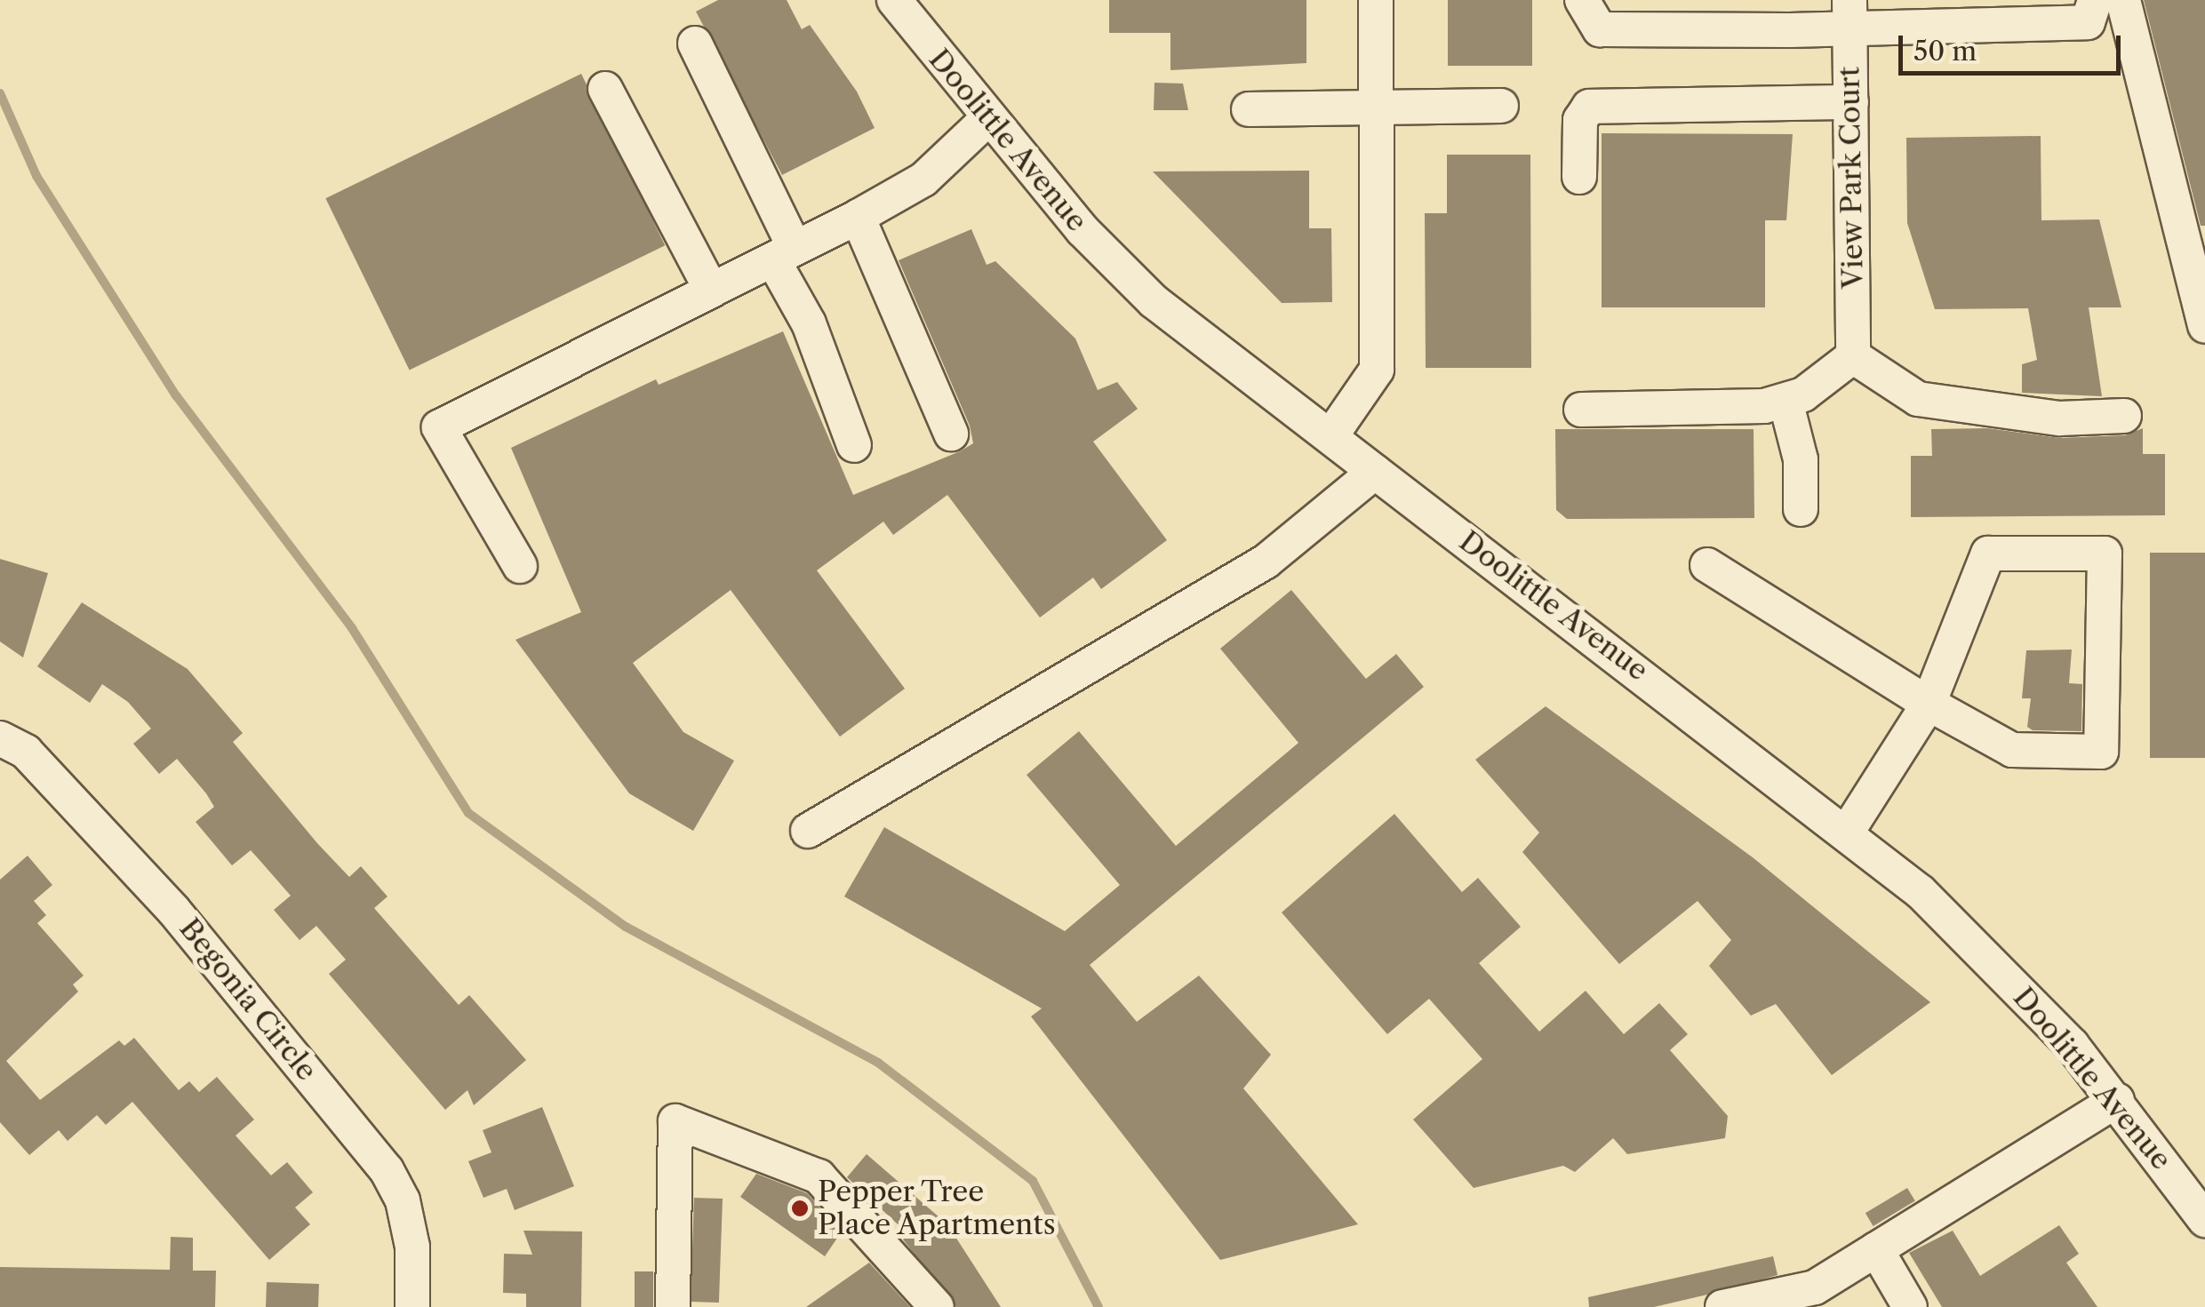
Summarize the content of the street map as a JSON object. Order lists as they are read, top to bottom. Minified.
{"streets":{"street":["Doolittle Avenue","View Park Court","Begonia Circle"]},"places":["Pepper Tree Place Apartments"],"scale_bar":"50 m"}
